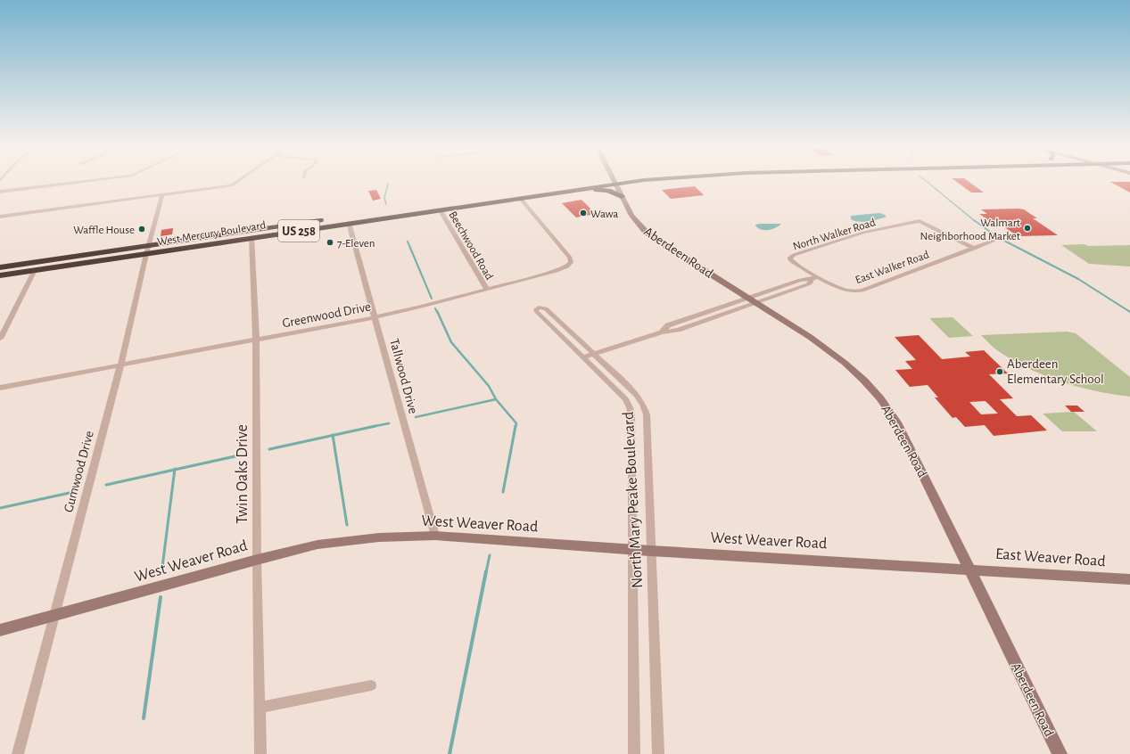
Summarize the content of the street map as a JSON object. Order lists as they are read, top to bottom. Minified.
{"streets":{"highway":["US 258","West Mercury Boulevard"],"main road":["Aberdeen Road","West Weaver Road","East Weaver Road"],"street":["North Walker Road","Beechwood Road","East Walker Road","Greenwood Drive","Tallwood Drive","Gumwood Drive","Twin Oaks Drive","North Mary Peake Boulevard"]},"crossings":[["West Mercury Boulevard","Beechwood Road"],["West Mercury Boulevard","Greenwood Drive"],["West Mercury Boulevard","Tallwood Drive"],["West Mercury Boulevard","Gumwood Drive"],["West Mercury Boulevard","Twin Oaks Drive"],["North Walker Road","East Walker Road"],["Beechwood Road","Greenwood Drive"],["Aberdeen Road","West Weaver Road"],["Aberdeen Road","East Weaver Road"],["Greenwood Drive","Tallwood Drive"],["Greenwood Drive","Gumwood Drive"],["Greenwood Drive","Twin Oaks Drive"],["Tallwood Drive","West Weaver Road"],["Gumwood Drive","West Weaver Road"],["Twin Oaks Drive","West Weaver Road"],["North Mary Peake Boulevard","West Weaver Road"],["West Weaver Road","East Weaver Road"]],"places":["Wawa","Walmart Neighborhood Market","Waffle House","7-Eleven","Aberdeen Elementary School"]}
